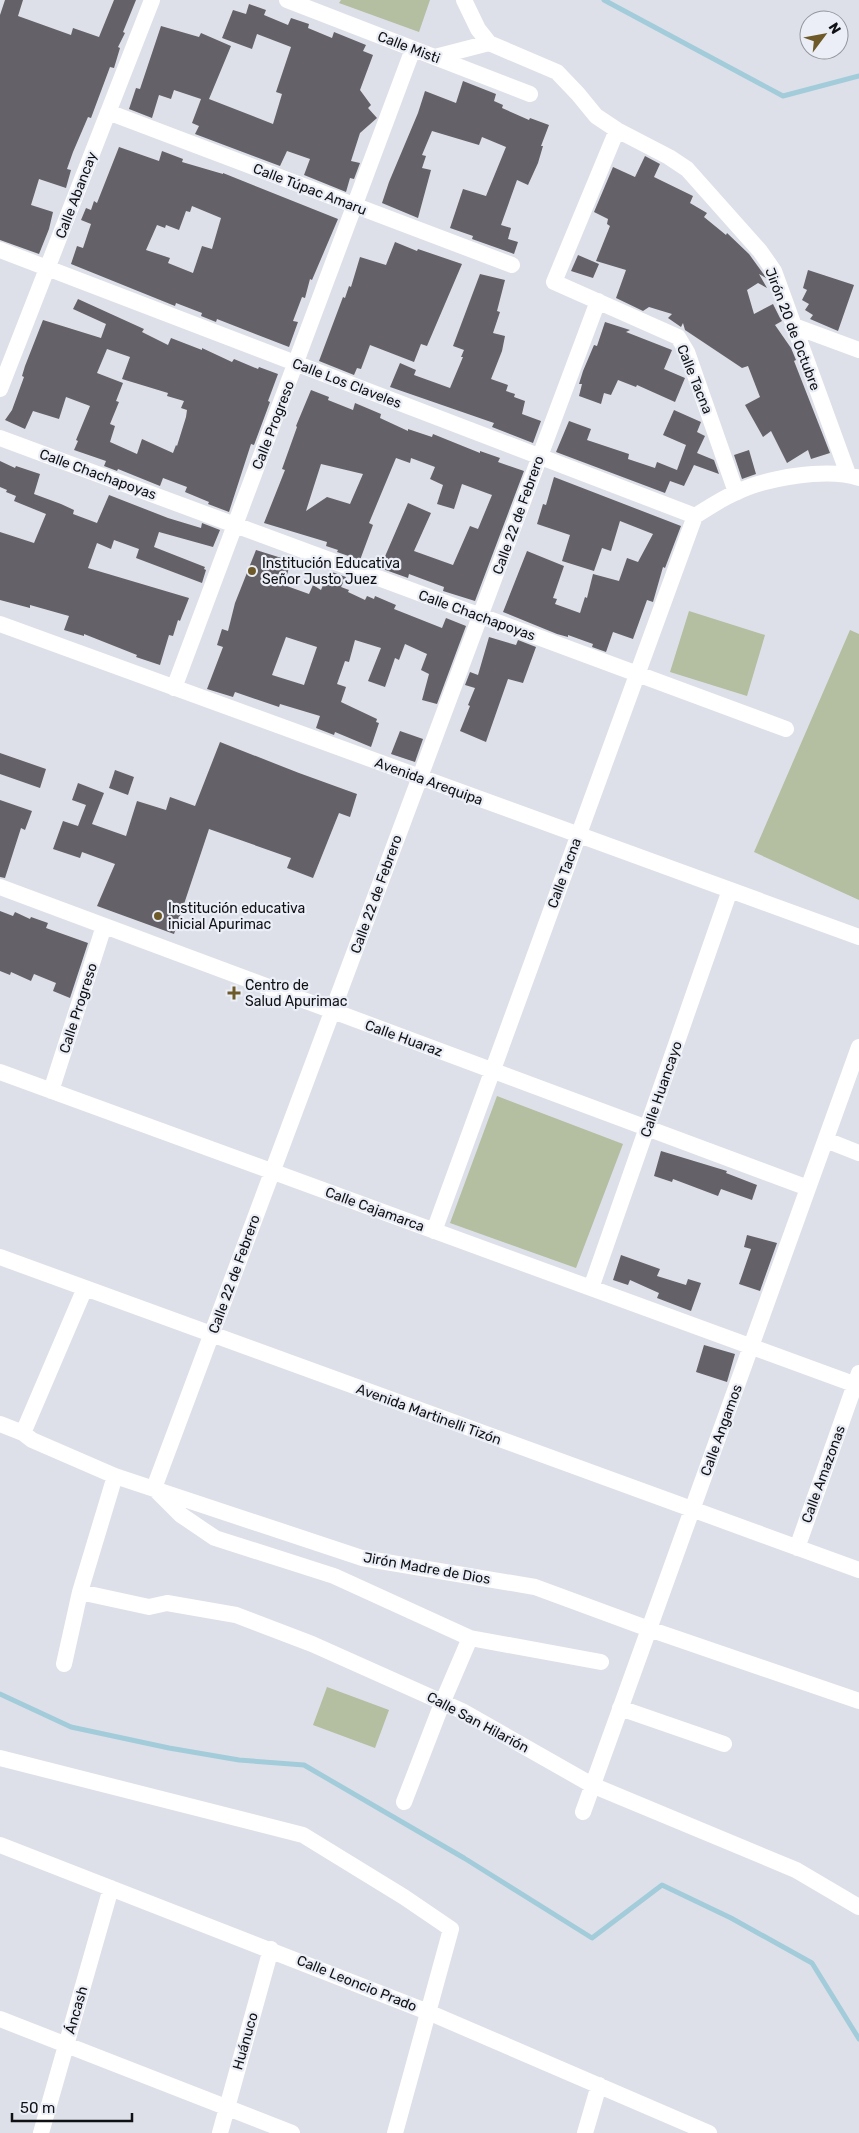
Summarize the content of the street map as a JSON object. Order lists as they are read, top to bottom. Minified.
{"streets":{"street":["Calle Misti","Calle Túpac Amaru","Calle Abancay","Jirón 20 de Octubre","Calle Tacna","Calle Los Claveles","Calle Progreso","Calle Chachapoyas","Calle 22 de Febrero","Avenida Arequipa","Calle Huaraz","Calle Huancayo","Calle Cajamarca","Avenida Martinelli Tizón","Calle Angamos","Calle Amazonas","Jirón Madre de Dios","Calle San Hilarión","Calle Leoncio Prado","Áncash","Huánuco"]},"crossings":[["Calle Misti","Calle Progreso"],["Calle Túpac Amaru","Calle Abancay"],["Calle Túpac Amaru","Calle Progreso"],["Calle Abancay","Calle Los Claveles"],["Jirón 20 de Octubre","Calle Tacna"],["Calle Tacna","Calle Los Claveles"],["Calle Tacna","Calle Chachapoyas"],["Calle Tacna","Calle 22 de Febrero"],["Calle Tacna","Avenida Arequipa"],["Calle Tacna","Calle Huaraz"],["Calle Tacna","Calle Cajamarca"],["Calle Los Claveles","Calle Progreso"],["Calle Los Claveles","Calle 22 de Febrero"],["Calle Progreso","Calle Chachapoyas"],["Calle Progreso","Avenida Arequipa"],["Calle Progreso","Calle Huaraz"],["Calle Progreso","Calle Cajamarca"],["Calle Chachapoyas","Calle 22 de Febrero"],["Calle 22 de Febrero","Avenida Arequipa"],["Calle 22 de Febrero","Calle Huaraz"],["Calle 22 de Febrero","Calle Cajamarca"],["Calle 22 de Febrero","Avenida Martinelli Tizón"],["Calle 22 de Febrero","Jirón Madre de Dios"],["Avenida Arequipa","Calle Huancayo"],["Calle Huaraz","Calle Huancayo"],["Calle Huaraz","Calle Angamos"],["Calle Huancayo","Calle Cajamarca"],["Calle Cajamarca","Calle Angamos"],["Calle Cajamarca","Calle Amazonas"],["Avenida Martinelli Tizón","Calle Angamos"],["Avenida Martinelli Tizón","Calle Amazonas"],["Calle Angamos","Jirón Madre de Dios"],["Calle Angamos","Calle San Hilarión"],["Calle Leoncio Prado","Áncash"],["Calle Leoncio Prado","Huánuco"]],"places":{"other":["Institución Educativa Señor Justo Juez","Institución educativa inicial Apurimac"],"health":["Centro de Salud Apurimac"]},"scale_bar":"50 m","north":"top right"}
